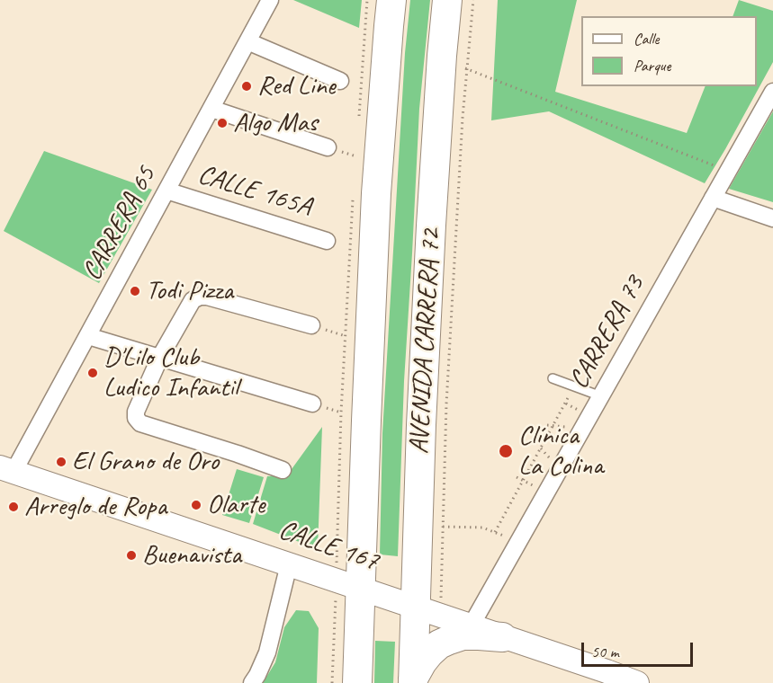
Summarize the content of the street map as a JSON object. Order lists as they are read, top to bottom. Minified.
{"streets":{"highway":["AVENIDA CARRERA 72"],"street":["CALLE 165A","CARRERA 65","CARRERA 73","CALLE 167"]},"crossings":[["CALLE 165A","CARRERA 65"],["CARRERA 65","CALLE 167"],["CARRERA 73","CALLE 167"],["AVENIDA CARRERA 72","CALLE 167"]],"places":["Red Line","Algo Mas","Todi Pizza","D'Lilo Club Ludico Infantil","Clínica La Colina","El Grano de Oro","Olarte","Arreglo de Ropa","Buenavista"],"legend":["Calle","Parque"],"scale_bar":"50 m"}
